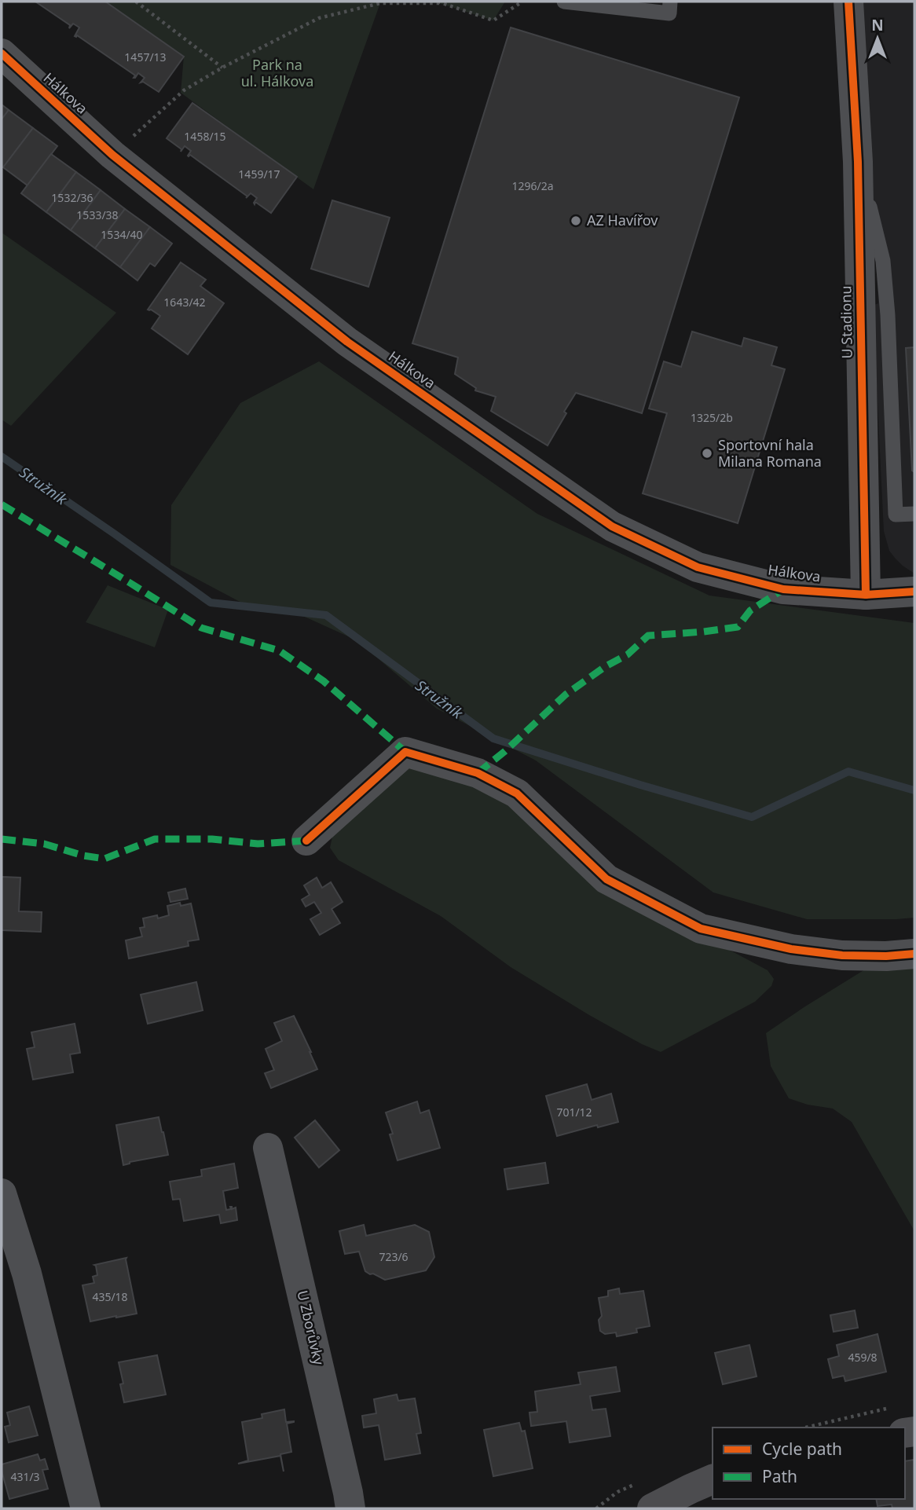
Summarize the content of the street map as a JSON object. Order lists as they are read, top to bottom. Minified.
{"streets":{"street":["Hálkova","U Stadionu","U Zborůvky"]},"crossings":[["Hálkova","U Stadionu"]],"water":["Stružník"],"parks":["Park na ul. Hálkova"],"places":["AZ Havířov","Sportovní hala Milana Romana"],"house_numbers":["1457/13","1458/15","1459/17","1296/2a","1532/36","1533/38","1534/40","1643/42","1325/2b","701/12","723/6","435/18","459/8","431/3"],"legend":["Cycle path","Path"],"north":"top"}
